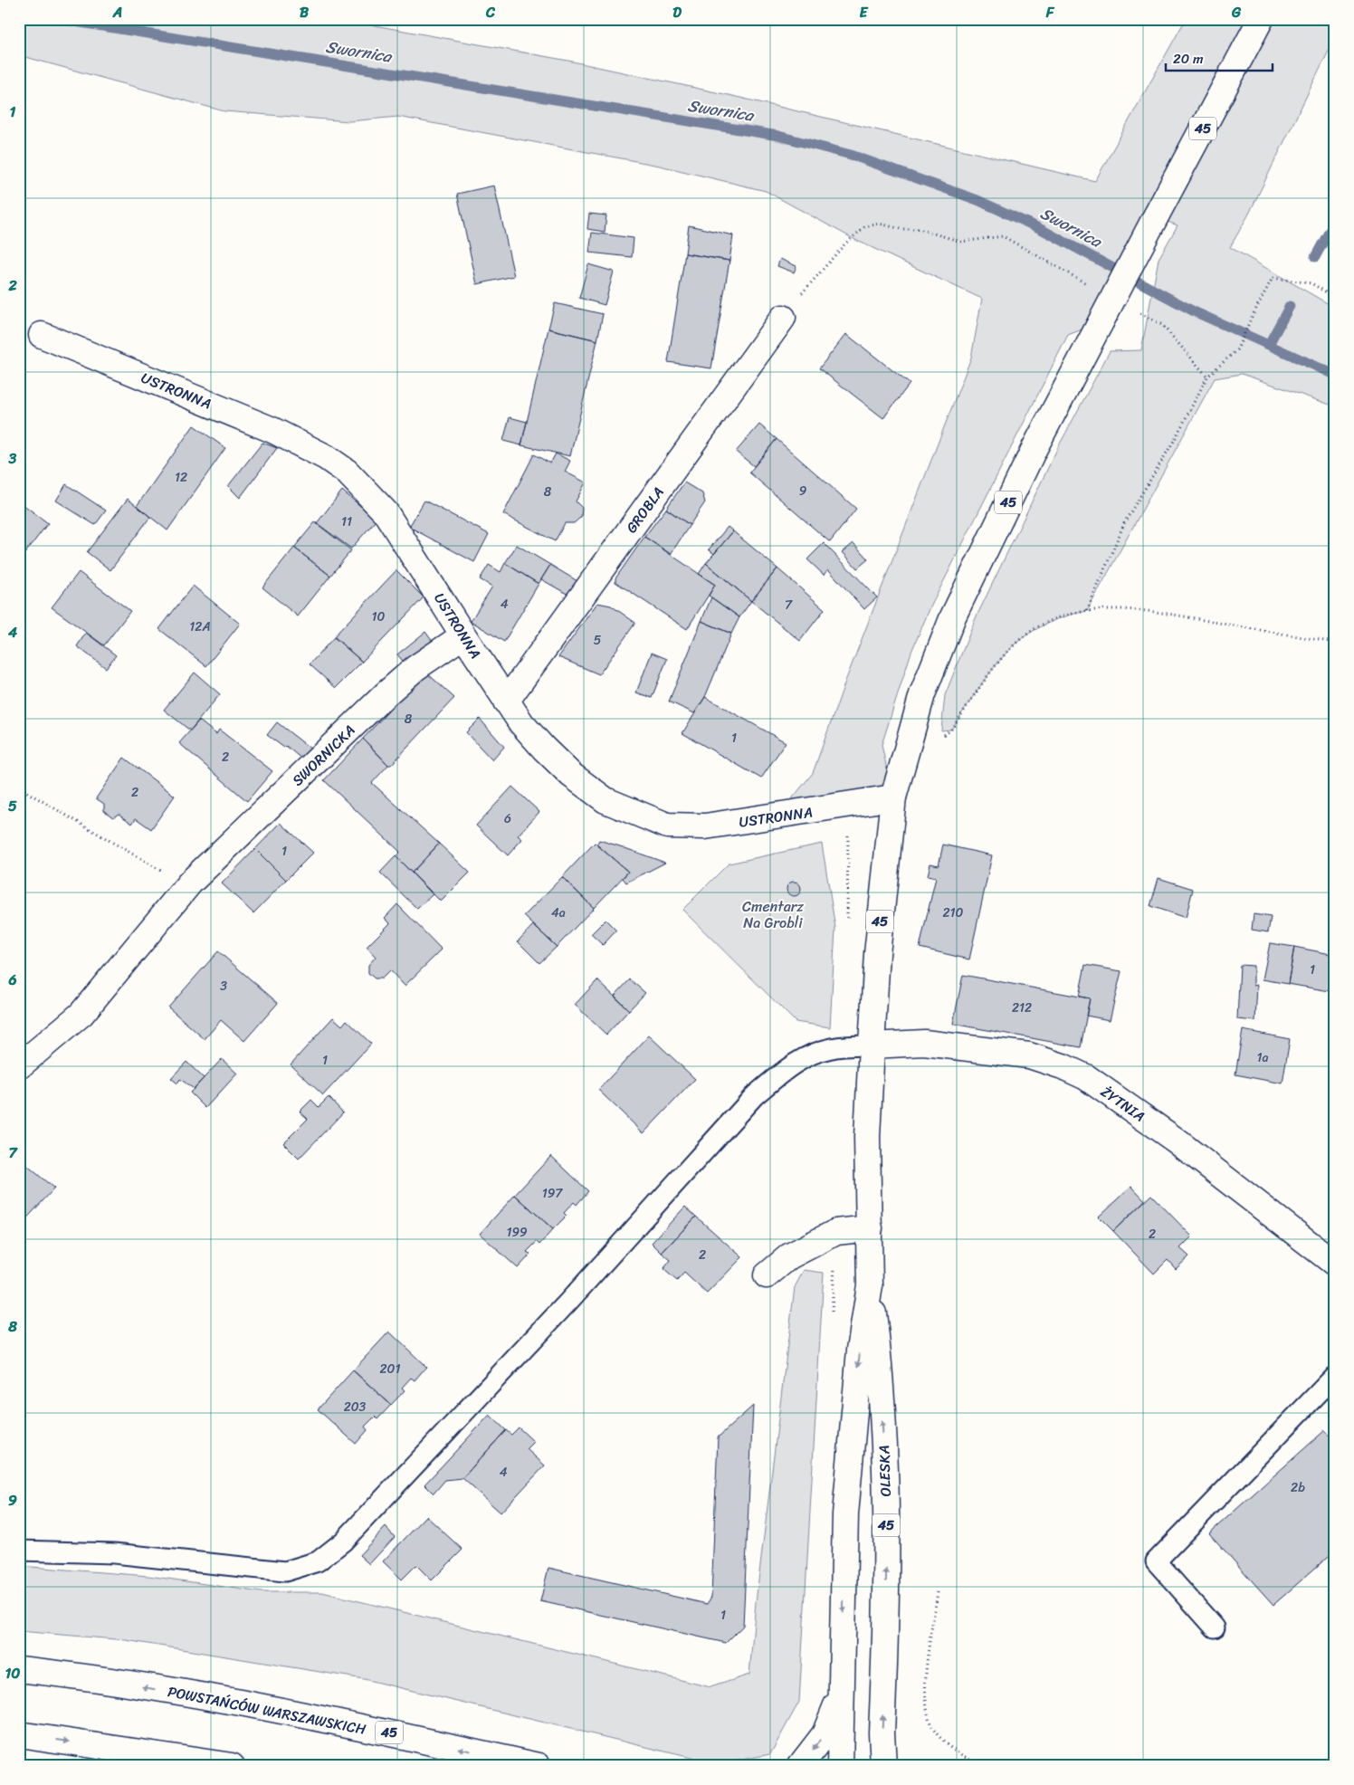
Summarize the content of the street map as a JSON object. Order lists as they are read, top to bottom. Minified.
{"streets":{"main road":["45","USTRONNA","GROBLA","SWORNICKA","ŻYTNIA","OLESKA","POWSTAŃCÓW WARSZAWSKICH"]},"crossings":[["45","USTRONNA"],["45","ŻYTNIA"],["45","OLESKA"],["USTRONNA","GROBLA"],["USTRONNA","SWORNICKA"]],"water":["Swornica"],"parks":["Cmentarz Na Grobli"],"house_numbers":["12","9","8","11","4","7","10","12A","5","8","1","2","2","6","1","4a","210","1","3","212","1a","1","197","199","2","2","201","203","4","2b","1"],"scale_bar":"20 m","grid":{"columns":["A","B","C","D","E","F","G"],"rows":["1","2","3","4","5","6","7","8","9","10"]}}
